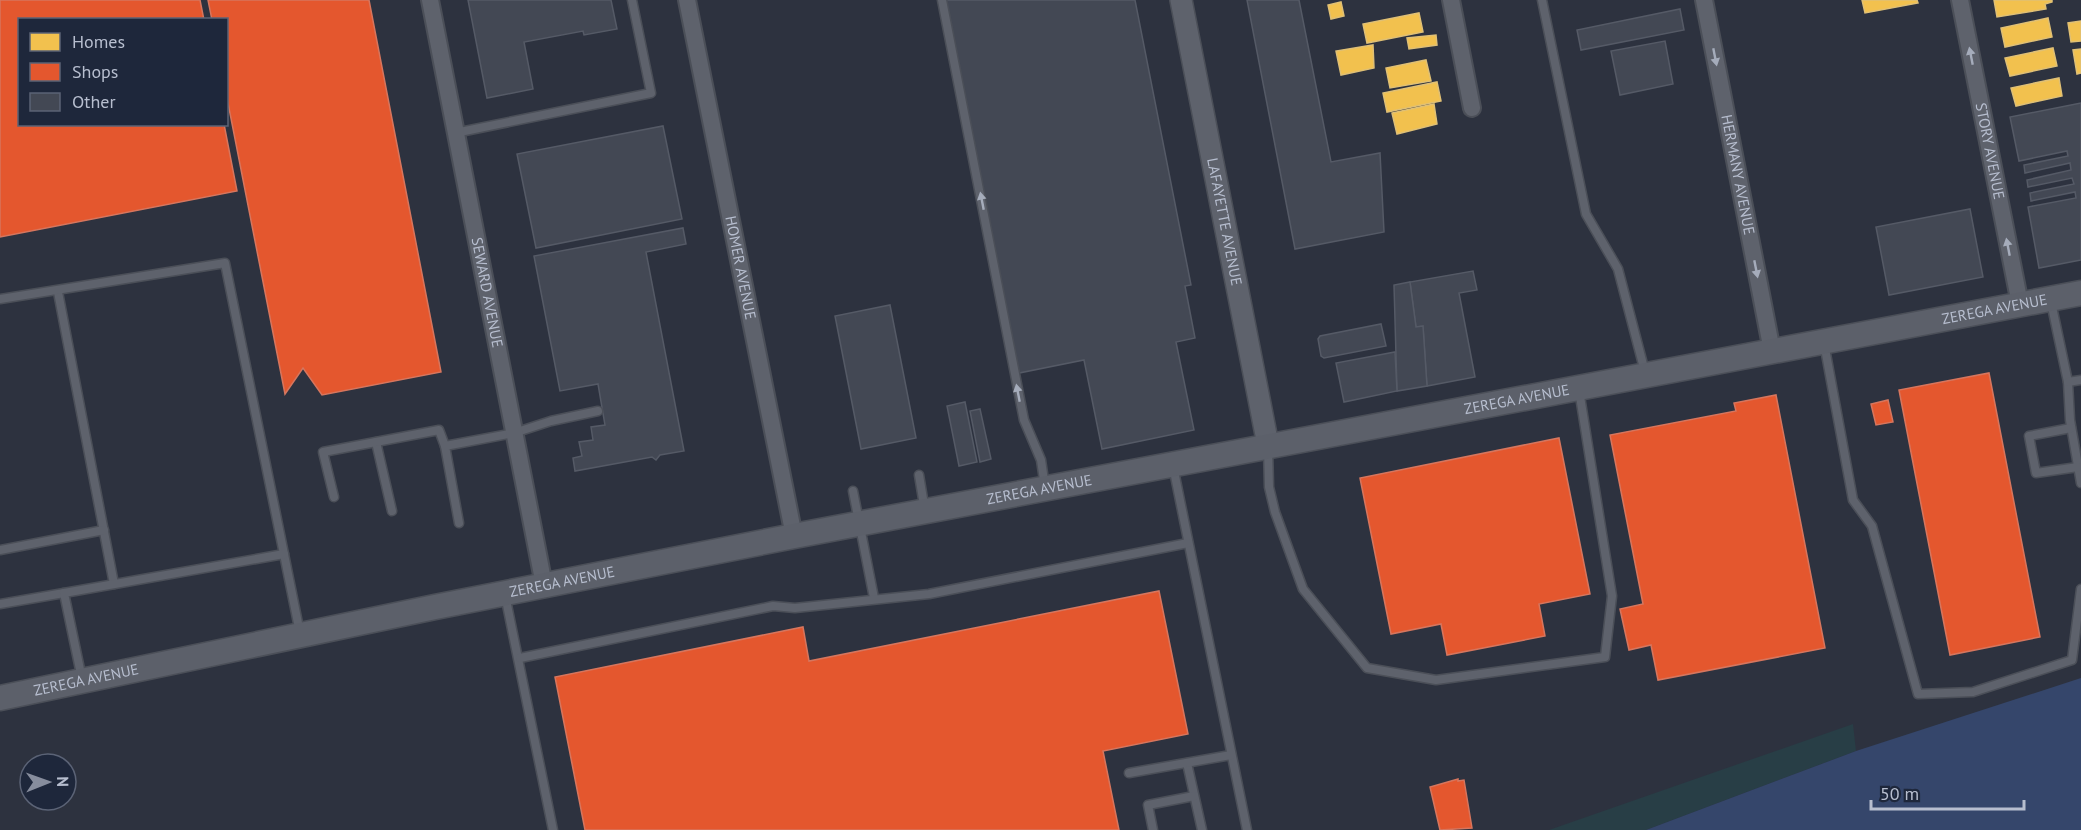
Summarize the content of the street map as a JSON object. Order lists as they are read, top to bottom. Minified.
{"streets":{"main road":["ZEREGA AVENUE"],"street":["STORY AVENUE","HERMANY AVENUE","LAFAYETTE AVENUE","HOMER AVENUE","SEWARD AVENUE"]},"crossings":[["STORY AVENUE","ZEREGA AVENUE"],["HERMANY AVENUE","ZEREGA AVENUE"],["LAFAYETTE AVENUE","ZEREGA AVENUE"],["HOMER AVENUE","ZEREGA AVENUE"],["SEWARD AVENUE","ZEREGA AVENUE"]],"one_way":["STORY AVENUE","HERMANY AVENUE"],"legend":["Homes","Shops","Other"],"scale_bar":"50 m","north":"right"}
